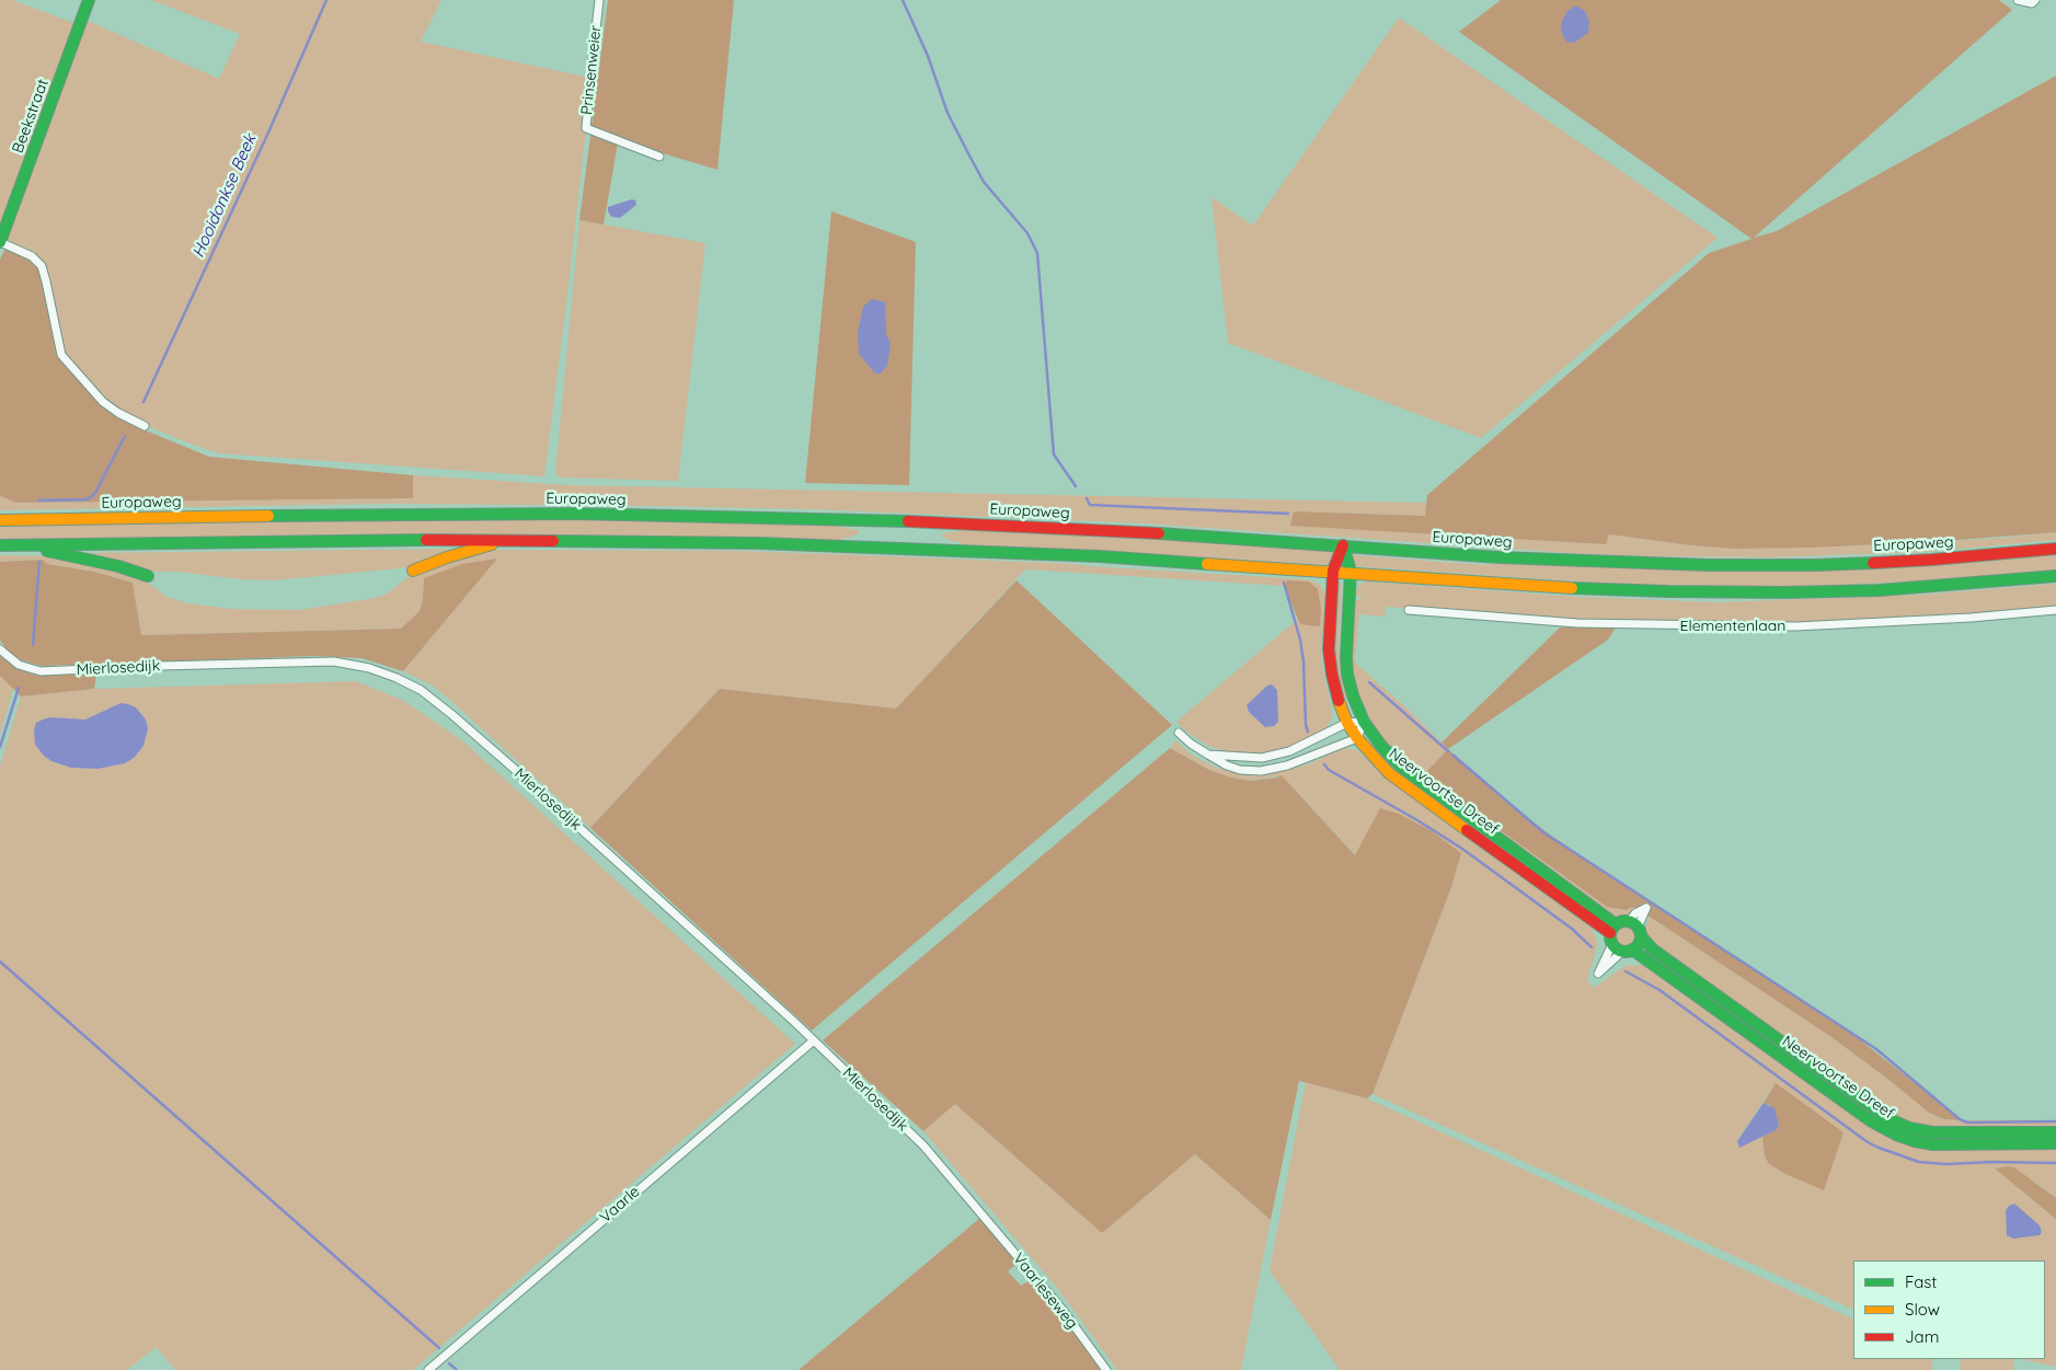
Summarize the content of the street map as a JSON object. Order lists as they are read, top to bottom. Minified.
{"streets":{"main road":["Beekstraat","Europaweg","Neervoortse Dreef"],"street":["Prinsenweier","Elementenlaan","Mierlosedijk","Vaarle","Vaarleseweg"]},"crossings":[["Europaweg","Neervoortse Dreef"],["Mierlosedijk","Vaarle"],["Mierlosedijk","Vaarleseweg"]],"water":["Hooidonkse Beek"],"legend":["Fast","Slow","Jam"]}
